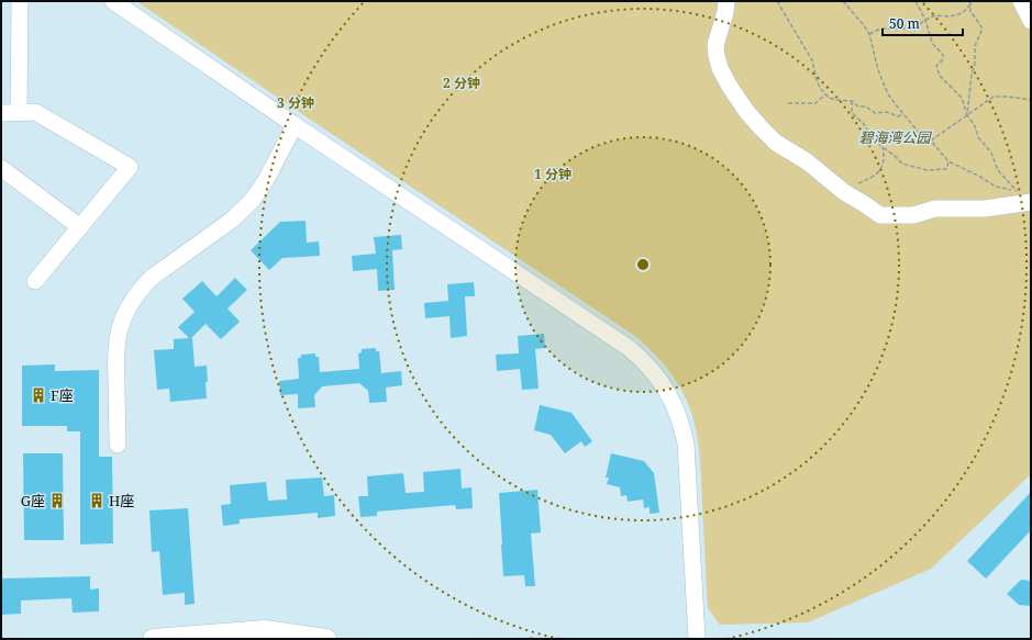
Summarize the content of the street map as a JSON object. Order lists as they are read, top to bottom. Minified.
{"parks":["碧海湾公园"],"places":{"building":["F座","G座","H座"]},"scale_bar":"50 m","rings":["2 分钟","3 分钟","1 分钟"]}
